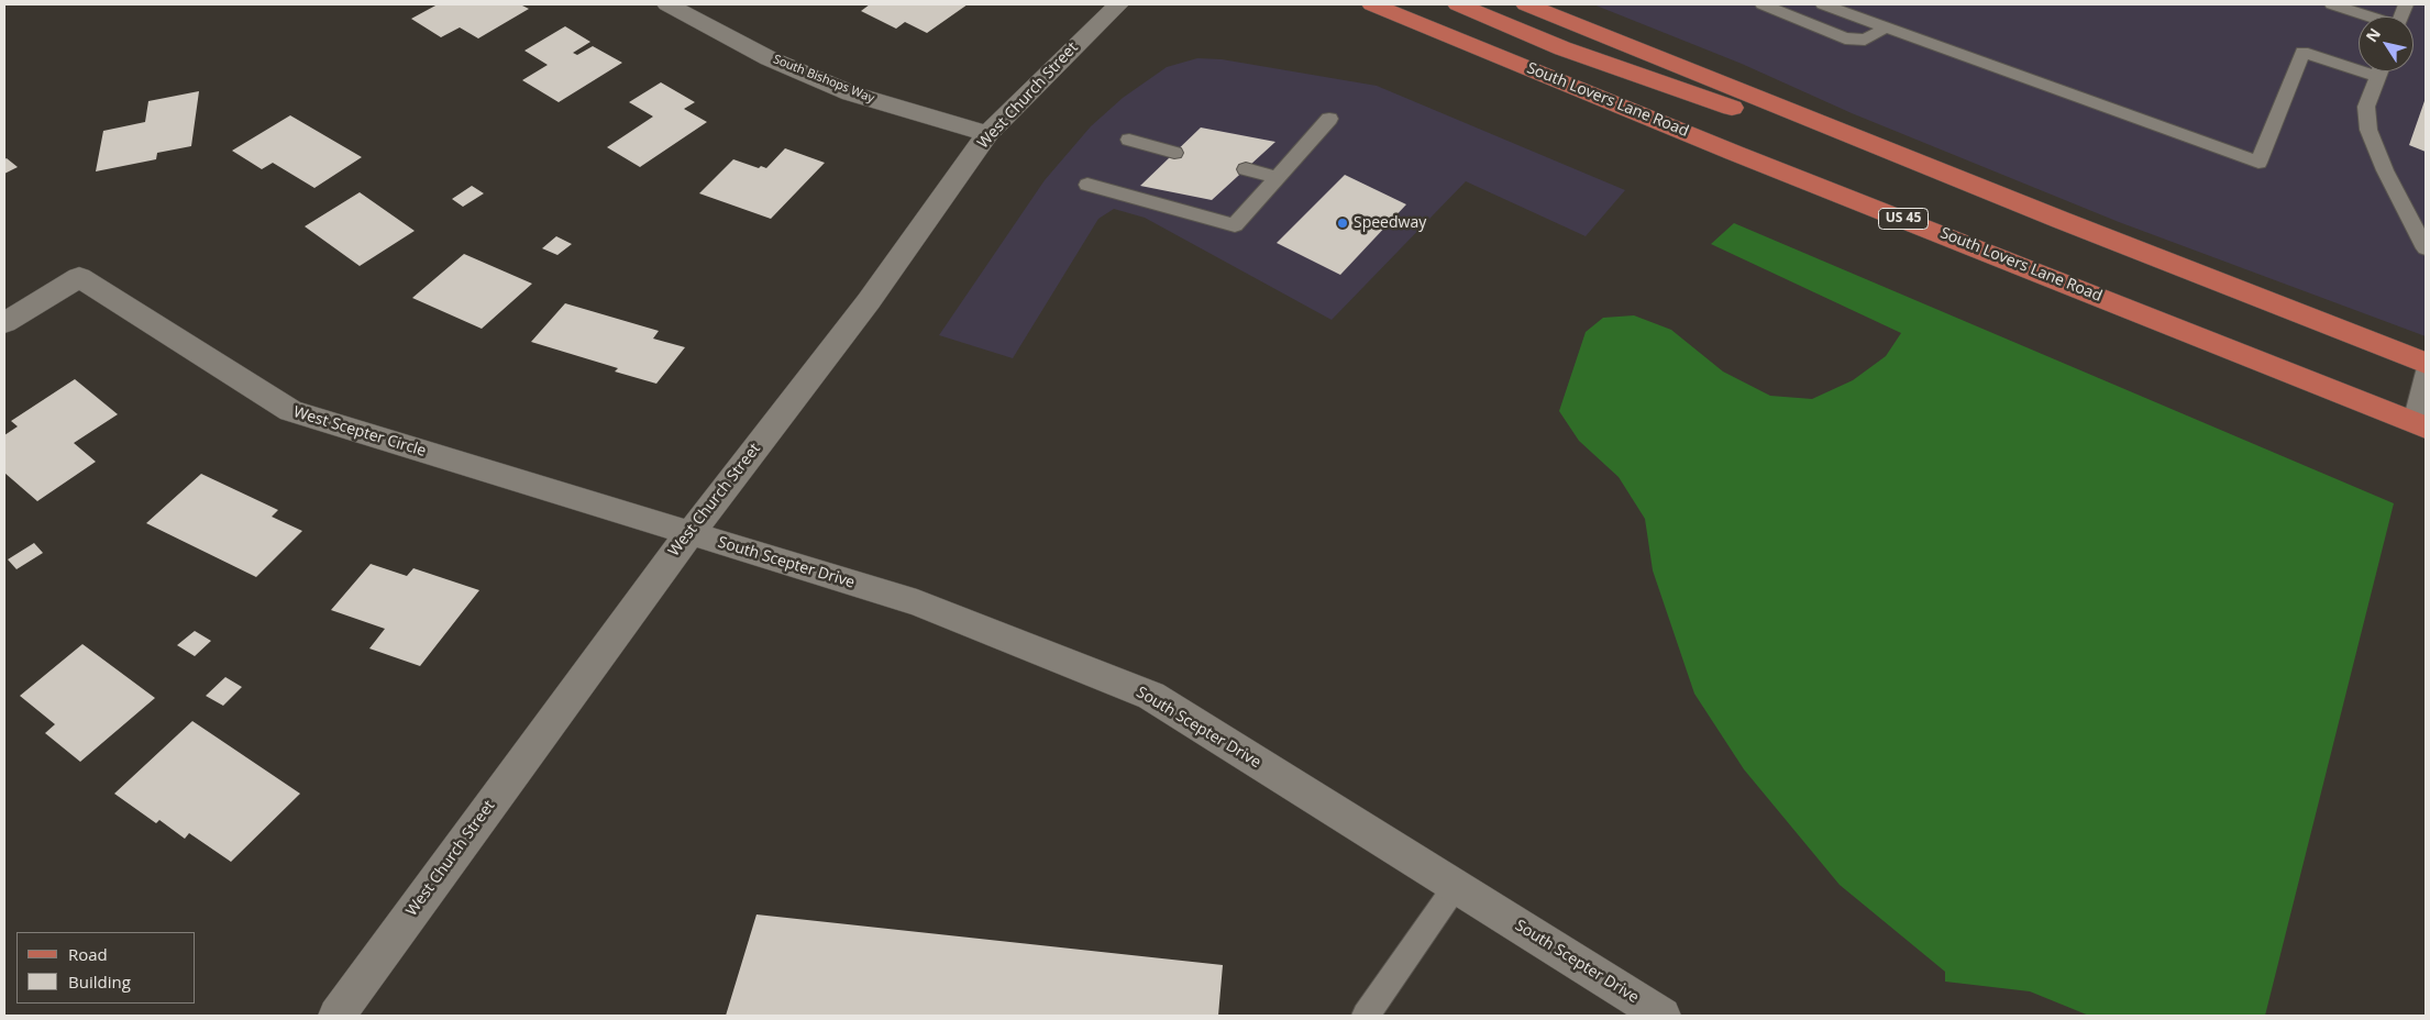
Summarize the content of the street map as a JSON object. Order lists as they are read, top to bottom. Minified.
{"streets":{"main road":["South Lovers Lane Road","US 45"],"street":["South Bishops Way","West Church Street","West Scepter Circle","South Scepter Drive"]},"crossings":[["South Bishops Way","West Church Street"],["West Church Street","West Scepter Circle"],["West Church Street","South Scepter Drive"],["West Scepter Circle","South Scepter Drive"]],"places":["Speedway"],"legend":["Road","Building"],"north":"top left"}
